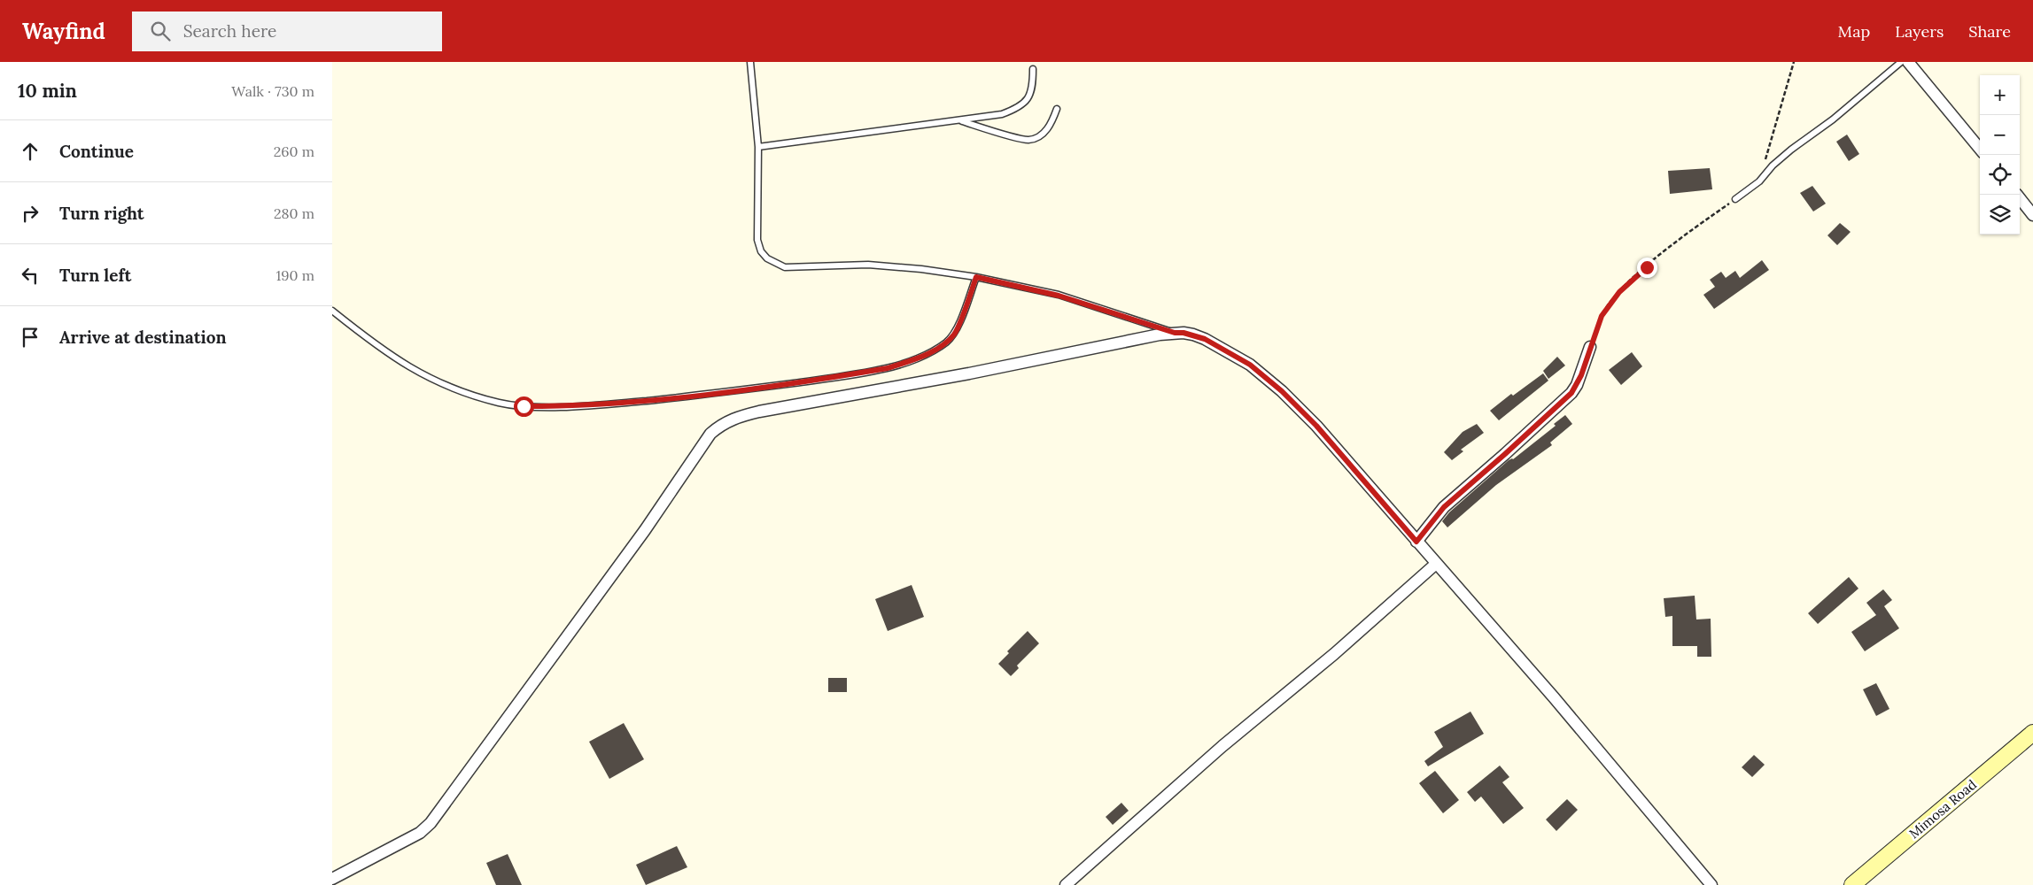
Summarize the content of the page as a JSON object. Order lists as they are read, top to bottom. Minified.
{"streets":{"street":["Mimosa Road"]},"page":{"header":"Wayfind","search":"Search here","nav":["Map","Layers","Share"],"heading":["10 min","Walk · 730 m"],"map_buttons":["+","−"],"list":[["Continue","260 m"],["Turn right","280 m"],["Turn left","190 m"],"Arrive at destination"]}}
